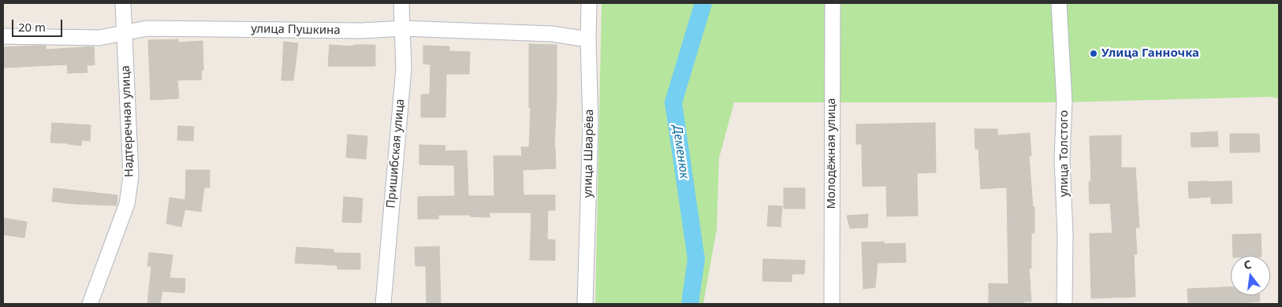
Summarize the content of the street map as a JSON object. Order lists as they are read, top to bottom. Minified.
{"streets":{"street":["улица Пушкина","Надтеречная улица","Пришибская улица","улица Шварёва","Молодёжная улица","улица Толстого"]},"crossings":[["улица Пушкина","Надтеречная улица"],["улица Пушкина","Пришибская улица"],["улица Пушкина","улица Шварёва"]],"water":["Деменюк"],"places":["Улица Ганночка"],"scale_bar":"20 m","north":"top"}
